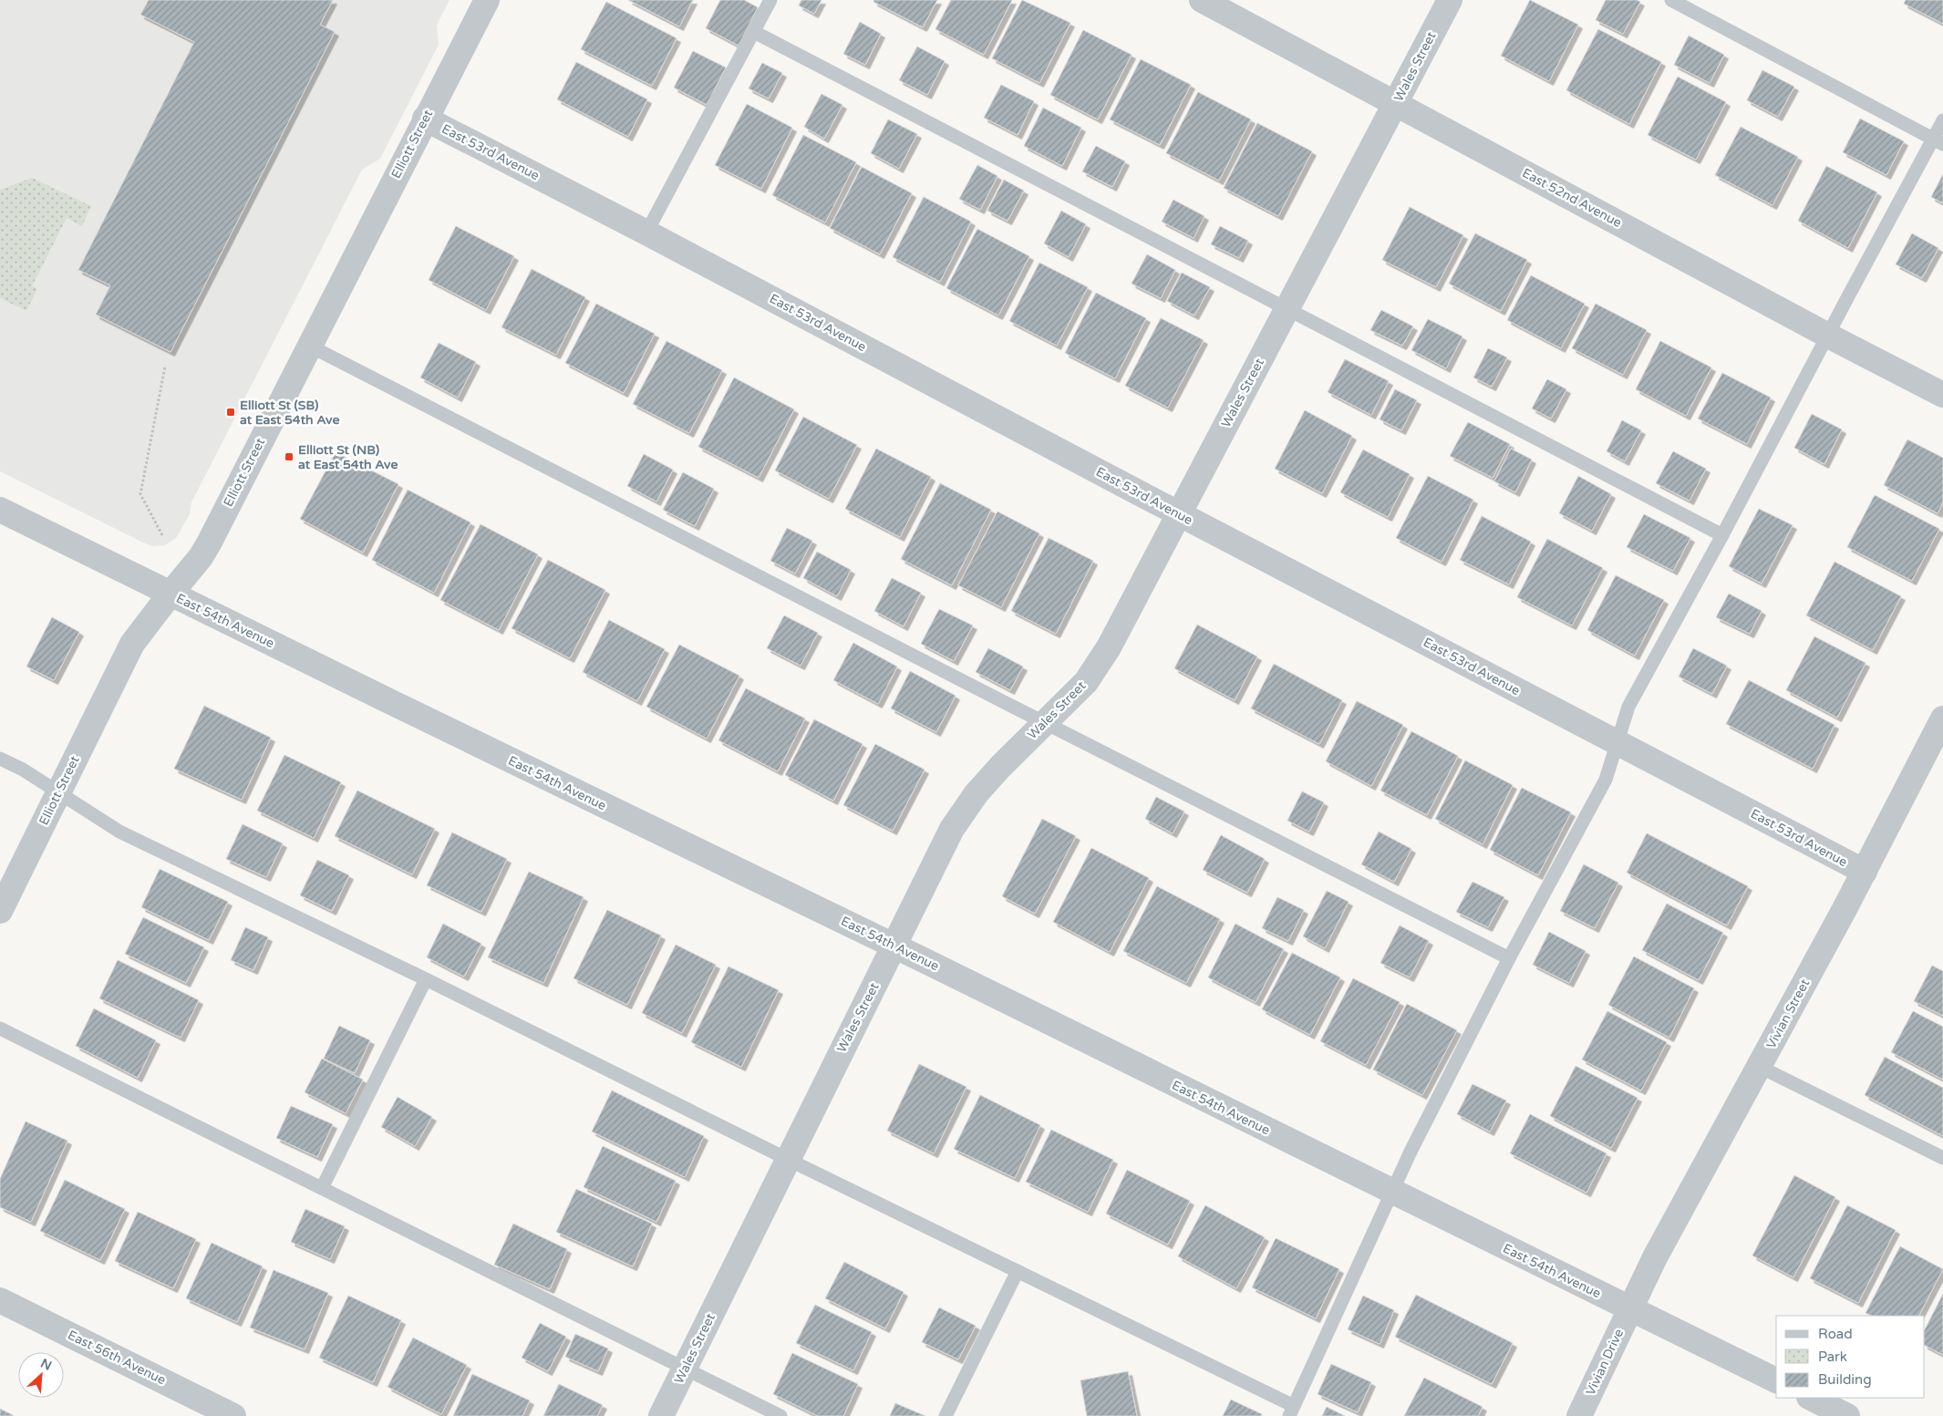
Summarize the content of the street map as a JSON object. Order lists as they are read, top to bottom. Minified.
{"streets":{"street":["Wales Street","Elliott Street","East 53rd Avenue","East 52nd Avenue","East 54th Avenue","Vivian Street","East 56th Avenue","Vivian Drive"]},"crossings":[["Wales Street","East 53rd Avenue"],["Wales Street","East 52nd Avenue"],["Wales Street","East 54th Avenue"],["Elliott Street","East 53rd Avenue"],["Elliott Street","East 54th Avenue"],["East 53rd Avenue","Vivian Street"],["East 54th Avenue","Vivian Street"],["East 54th Avenue","Vivian Drive"],["Vivian Street","Vivian Drive"]],"places":{"transit":["Elliott St (SB) at East 54th Ave","Elliott St (NB) at East 54th Ave"]},"legend":["Road","Park","Building"],"north":"top right"}
